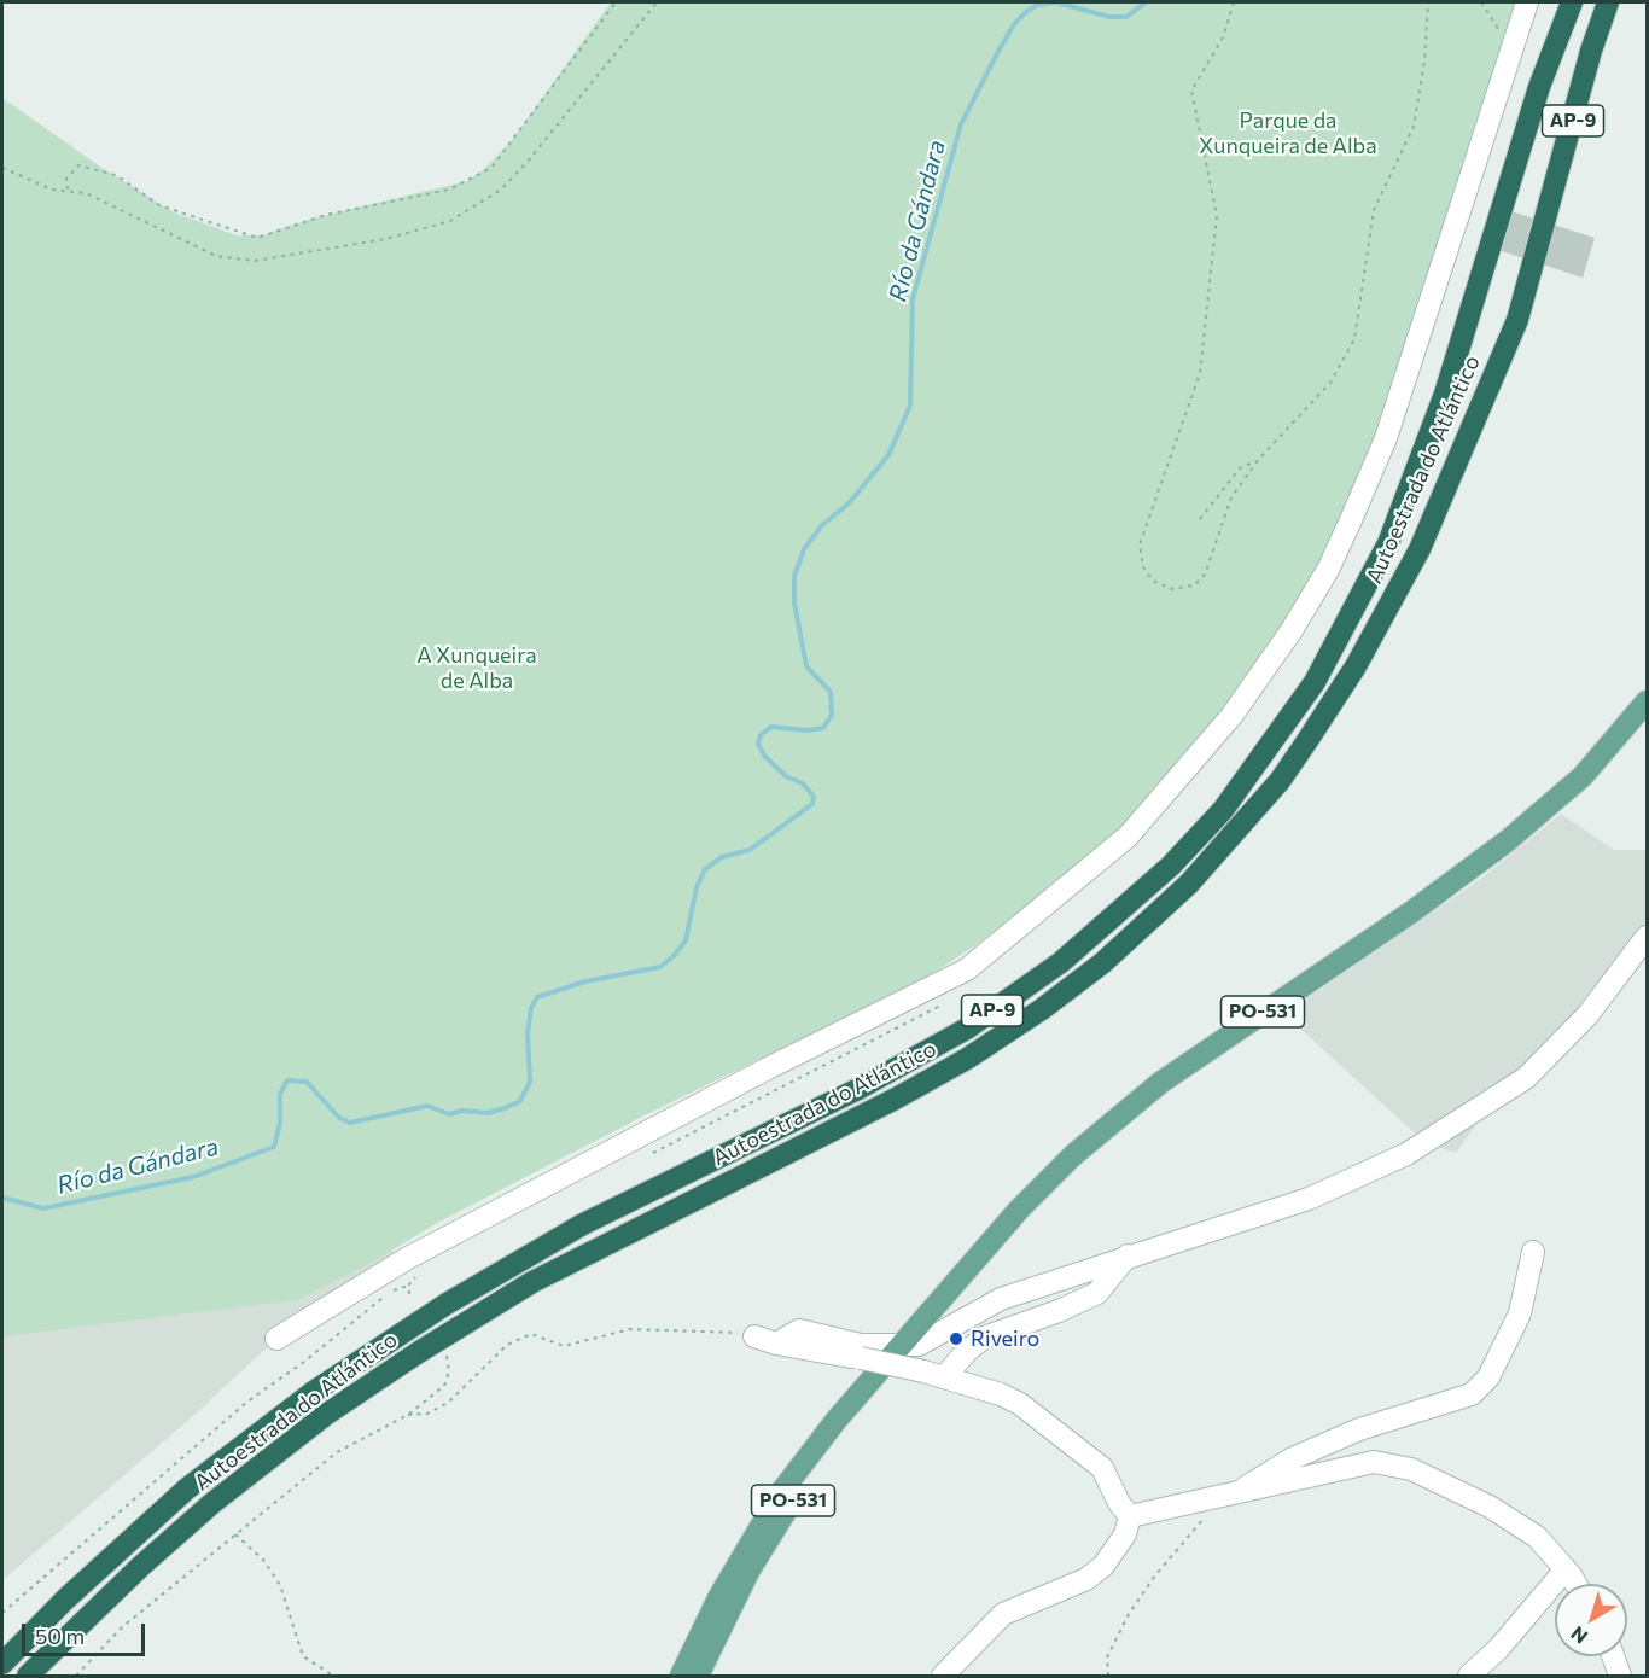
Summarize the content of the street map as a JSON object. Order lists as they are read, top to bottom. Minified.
{"streets":{"highway":["AP-9","Autoestrada do Atlántico"],"main road":["PO-531"]},"water":["Río da Gándara"],"parks":["Parque da Xunqueira de Alba","A Xunqueira de Alba"],"places":["Riveiro"],"scale_bar":"50 m","north":"bottom left"}
